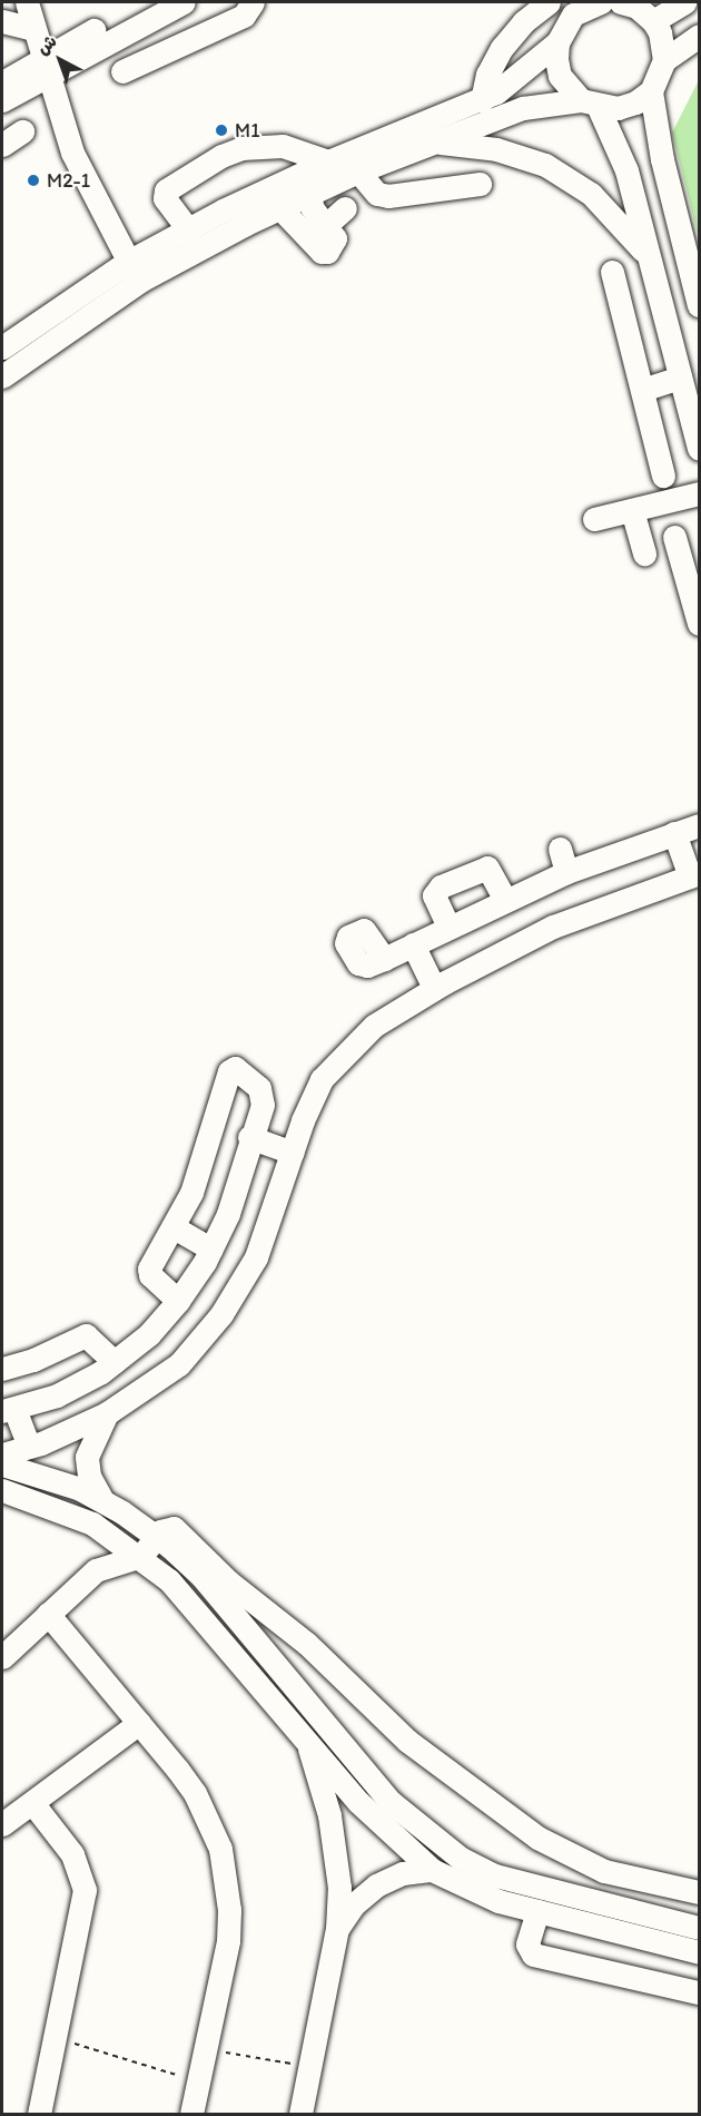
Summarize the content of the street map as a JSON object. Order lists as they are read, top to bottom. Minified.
{"places":["M1","M2-1"],"north":"top left"}
